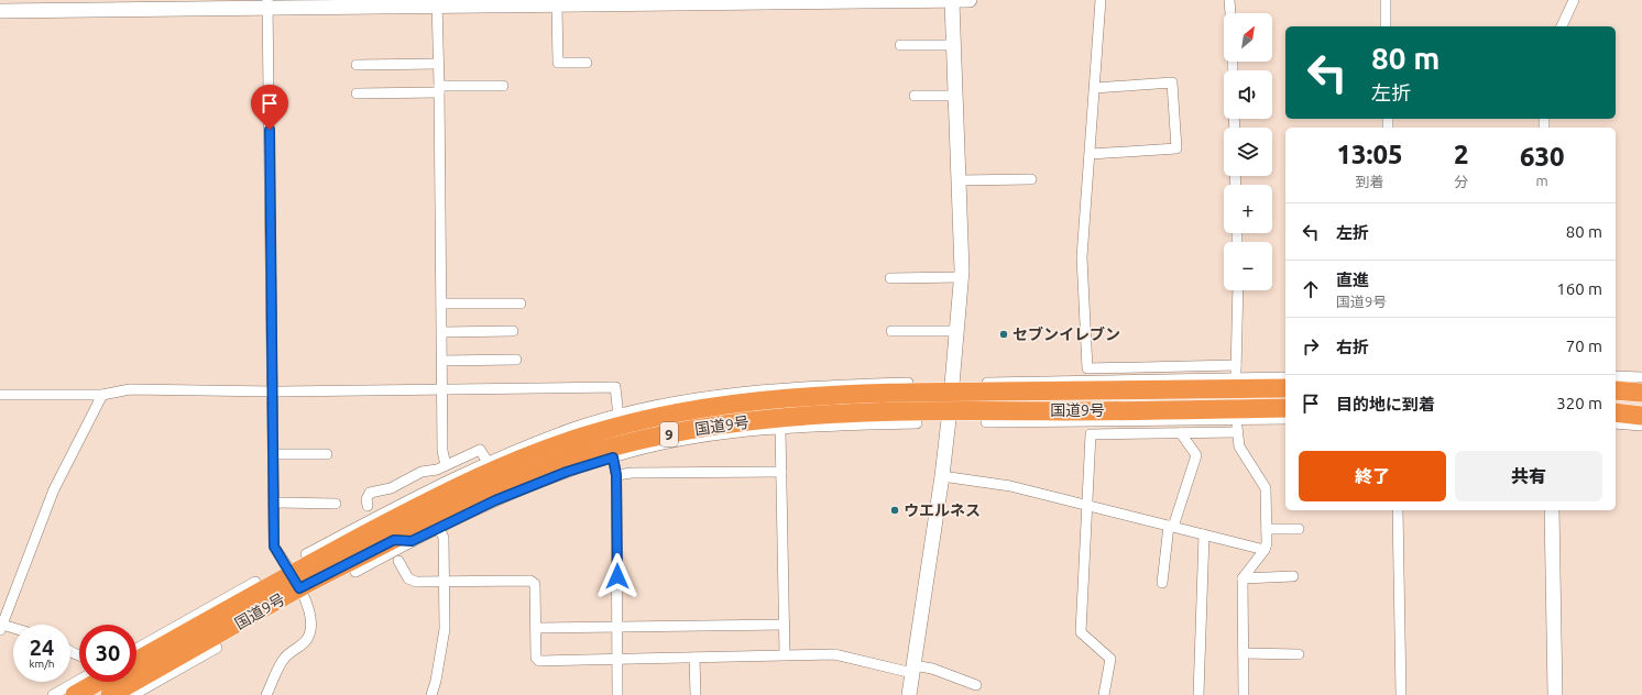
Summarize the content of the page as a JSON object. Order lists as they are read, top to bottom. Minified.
{"streets":{"highway":["国道9号","9"]},"places":["セブンイレブン","ウエルネス"],"north":"top right","page":{"map_buttons":["+","−"],"turn":["80 m","左折"],"eta":["13:05","到着","2","分","630","m"],"list":[{"name":"左折","value":"80 m"},{"name":"直進","note":"国道9号","value":"160 m"},{"name":"右折","value":"70 m"},{"name":"目的地に到着","value":"320 m"}],"buttons":["終了","共有"],"speed":"24 km/h","limit":"30"}}
